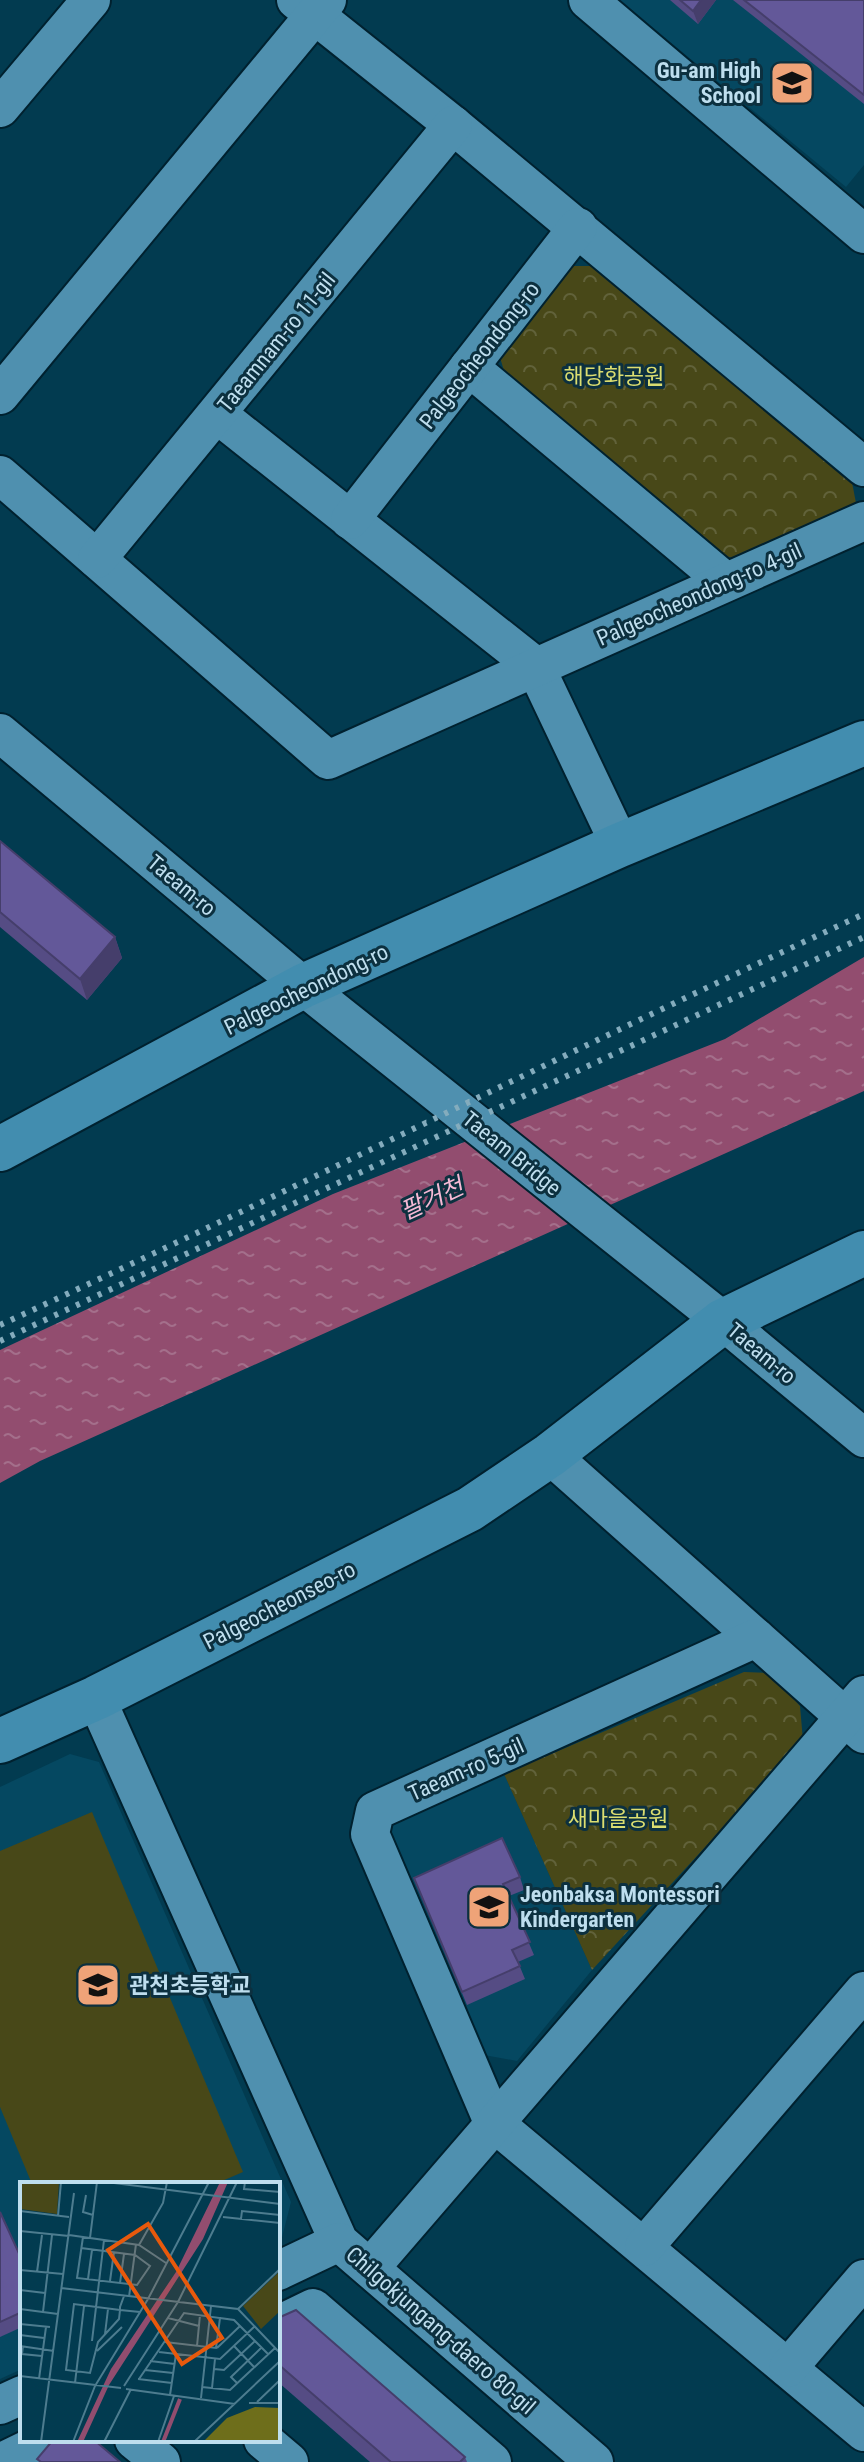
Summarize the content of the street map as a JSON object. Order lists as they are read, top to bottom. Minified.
{"streets":{"main road":["Palgeocheondong-ro","Palgeocheonseo-ro"],"street":["Taeamnam-ro 11-gil","Palgeocheondong-ro 4-gil","Taeam-ro","Taeam Bridge","Taeam-ro 5-gil","Chilgokjungang-daero 80-gil"]},"crossings":[["Palgeocheondong-ro","Taeam-ro"],["Taeam-ro","Taeam Bridge"],["Taeam-ro","Palgeocheonseo-ro"],["Palgeocheonseo-ro","Chilgokjungang-daero 80-gil"]],"water":["팔거천"],"parks":["해당화공원","새마을공원"],"places":{"school or university":["Gu-am High School","Jeonbaksa Montessori Kindergarten","관천초등학교"]}}
